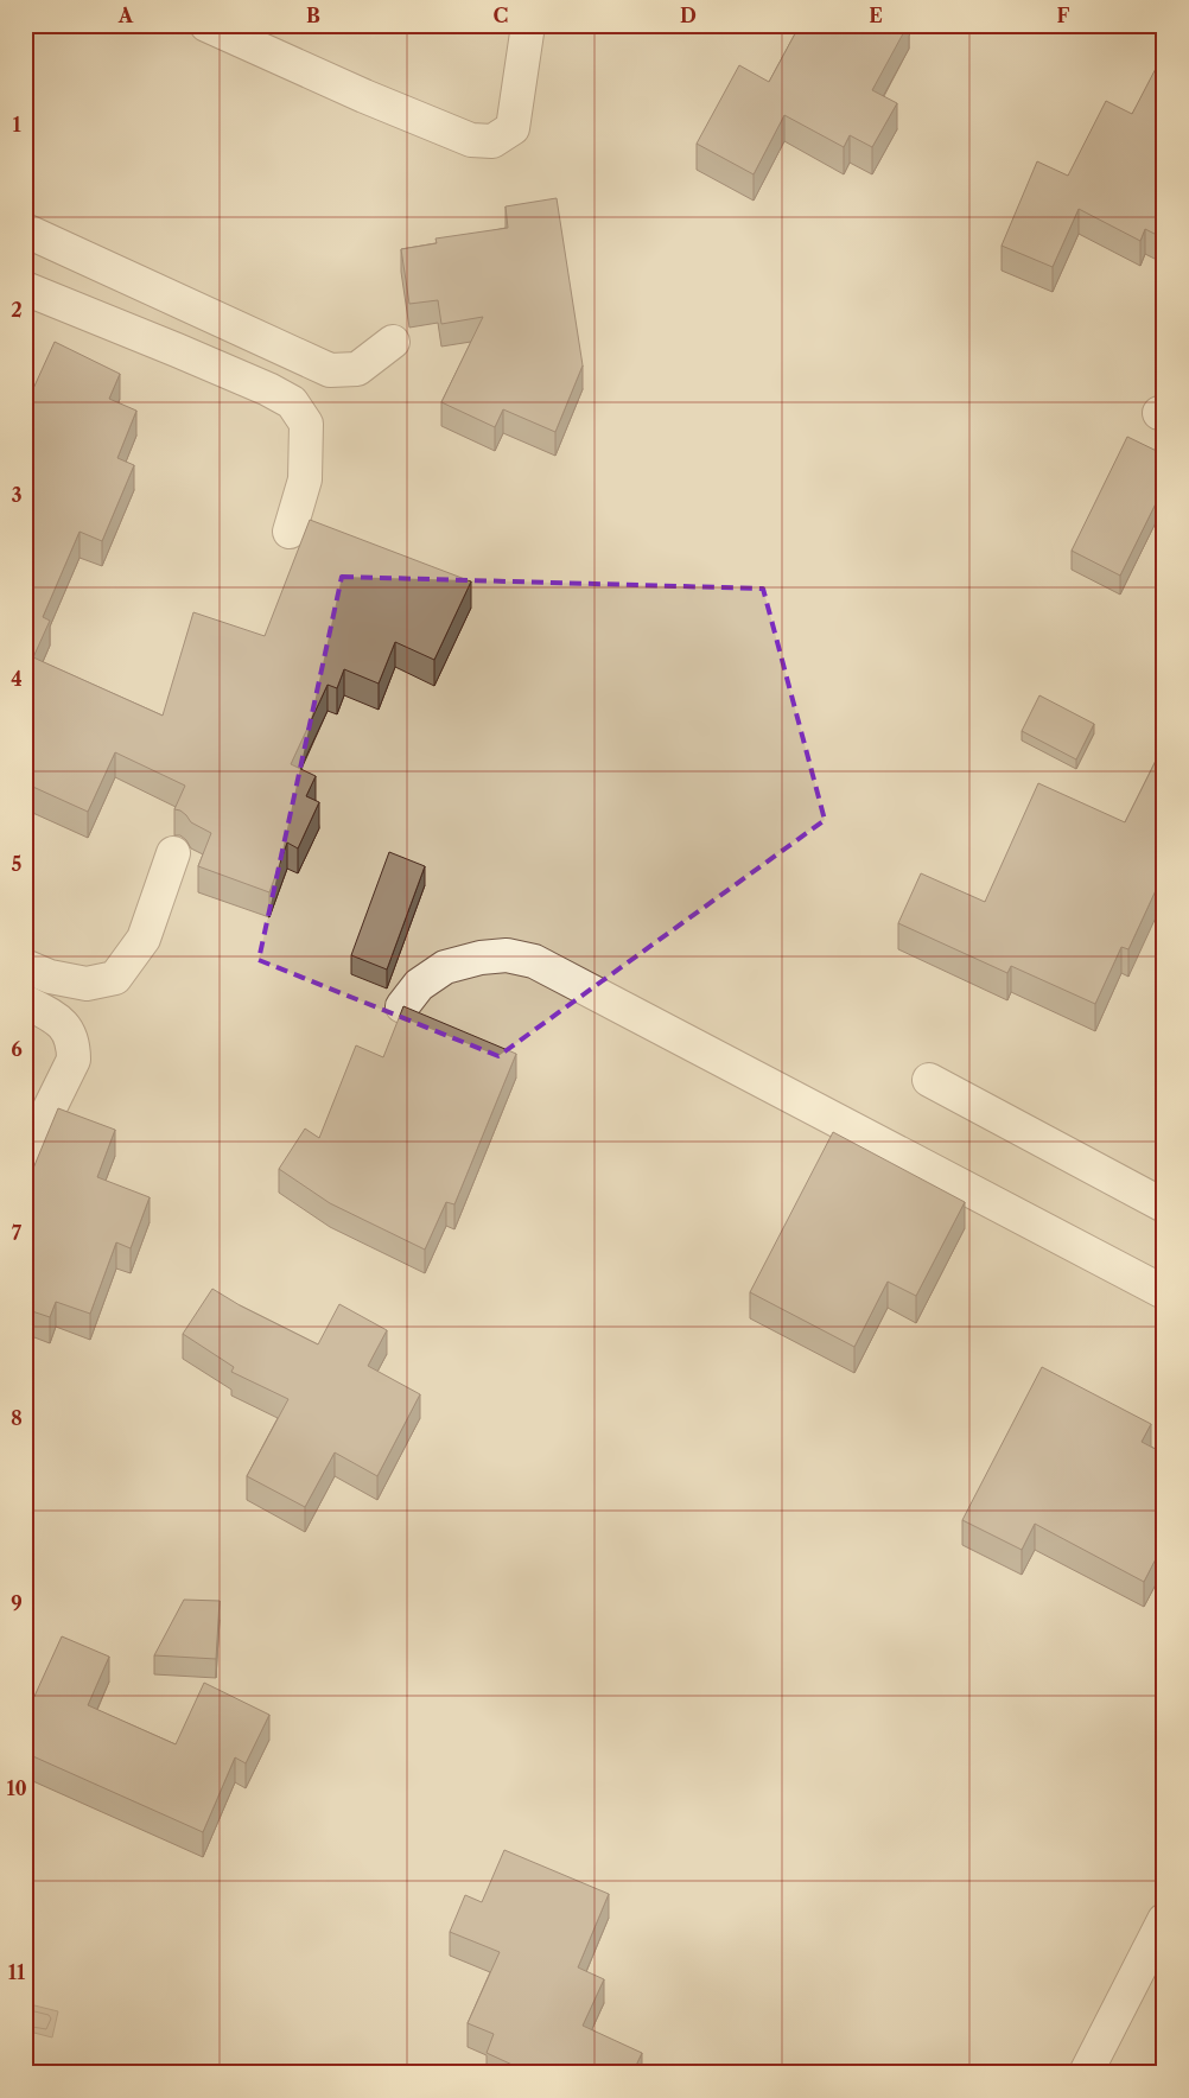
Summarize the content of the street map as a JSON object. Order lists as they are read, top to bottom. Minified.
{"grid":{"columns":["A","B","C","D","E","F"],"rows":["1","2","3","4","5","6","7","8","9","10","11"]}}
